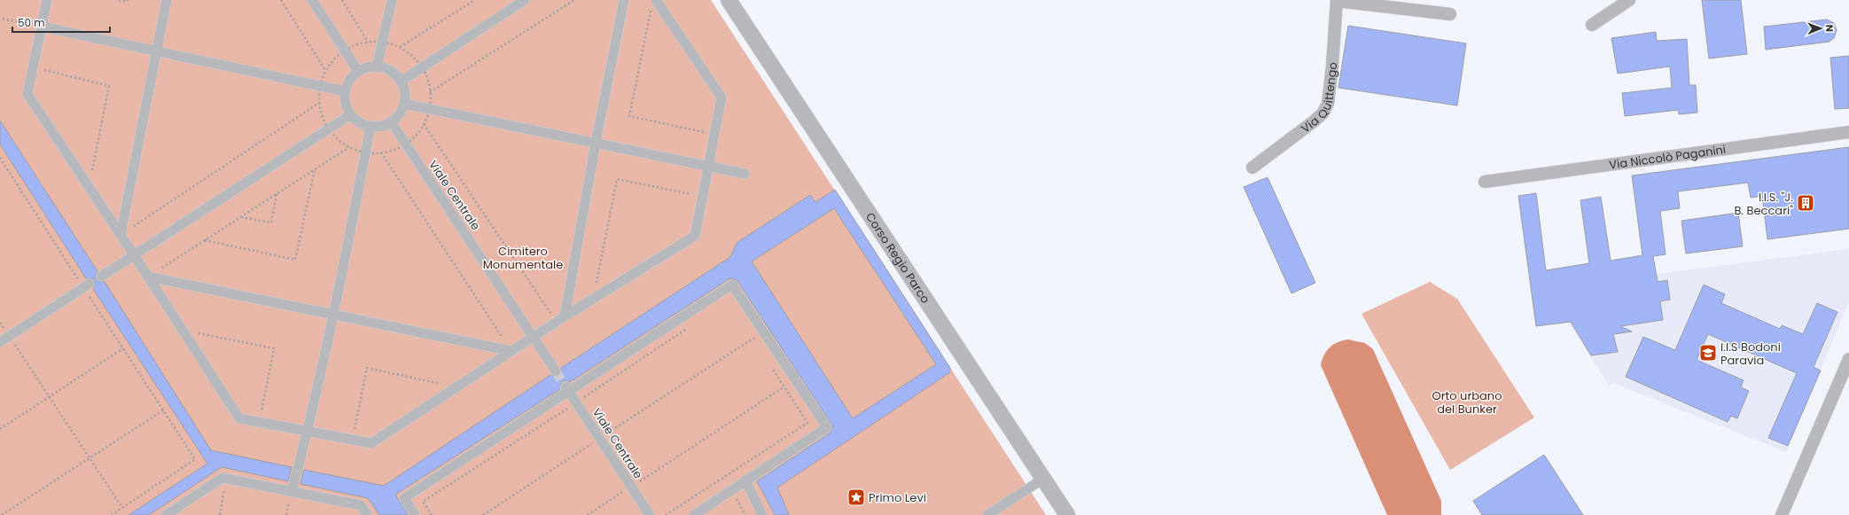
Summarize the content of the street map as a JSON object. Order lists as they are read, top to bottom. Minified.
{"streets":{"street":["Via Quittengo","Via Niccolò Paganini","Viale Centrale","Corso Regio Parco"]},"parks":["Cimitero Monumentale","Orto urbano del Bunker"],"places":{"building":["I.I.S. \"J. B. Beccari\""],"school or university":["I.I.S Bodoni Paravia"],"place":["Primo Levi"]},"scale_bar":"50 m","north":"right"}
